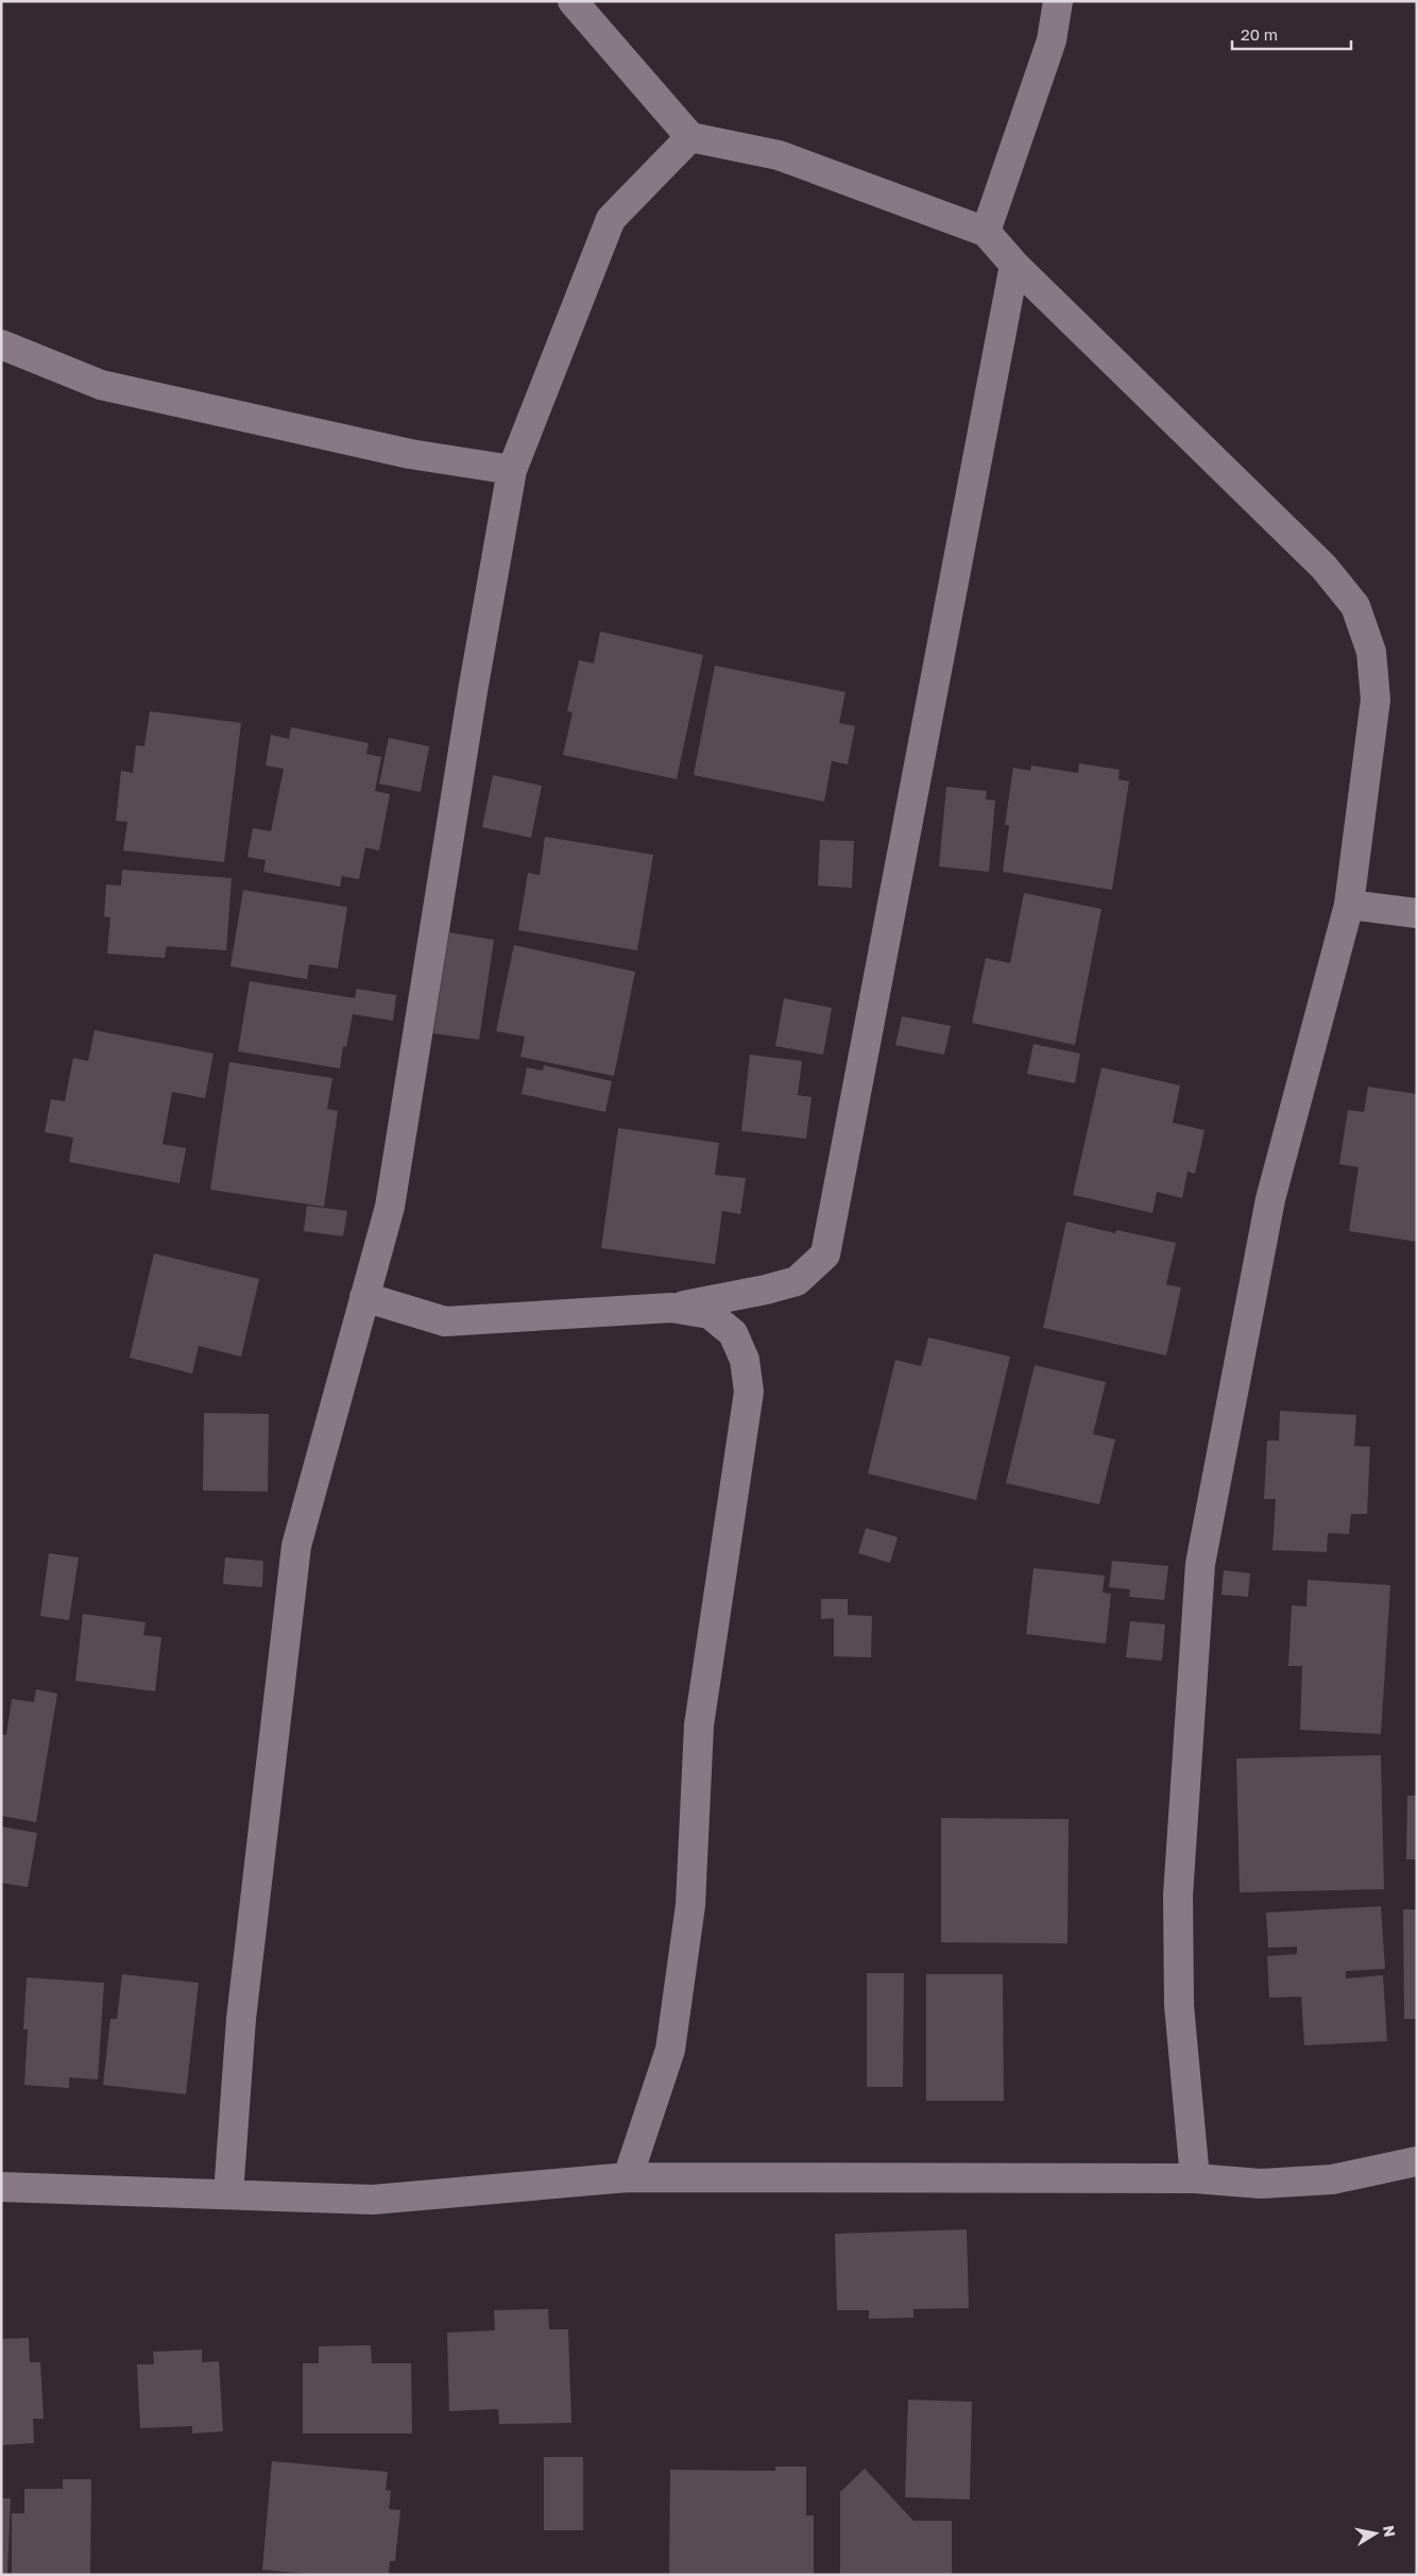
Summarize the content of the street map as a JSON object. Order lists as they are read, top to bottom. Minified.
{"scale_bar":"20 m","north":"right"}
